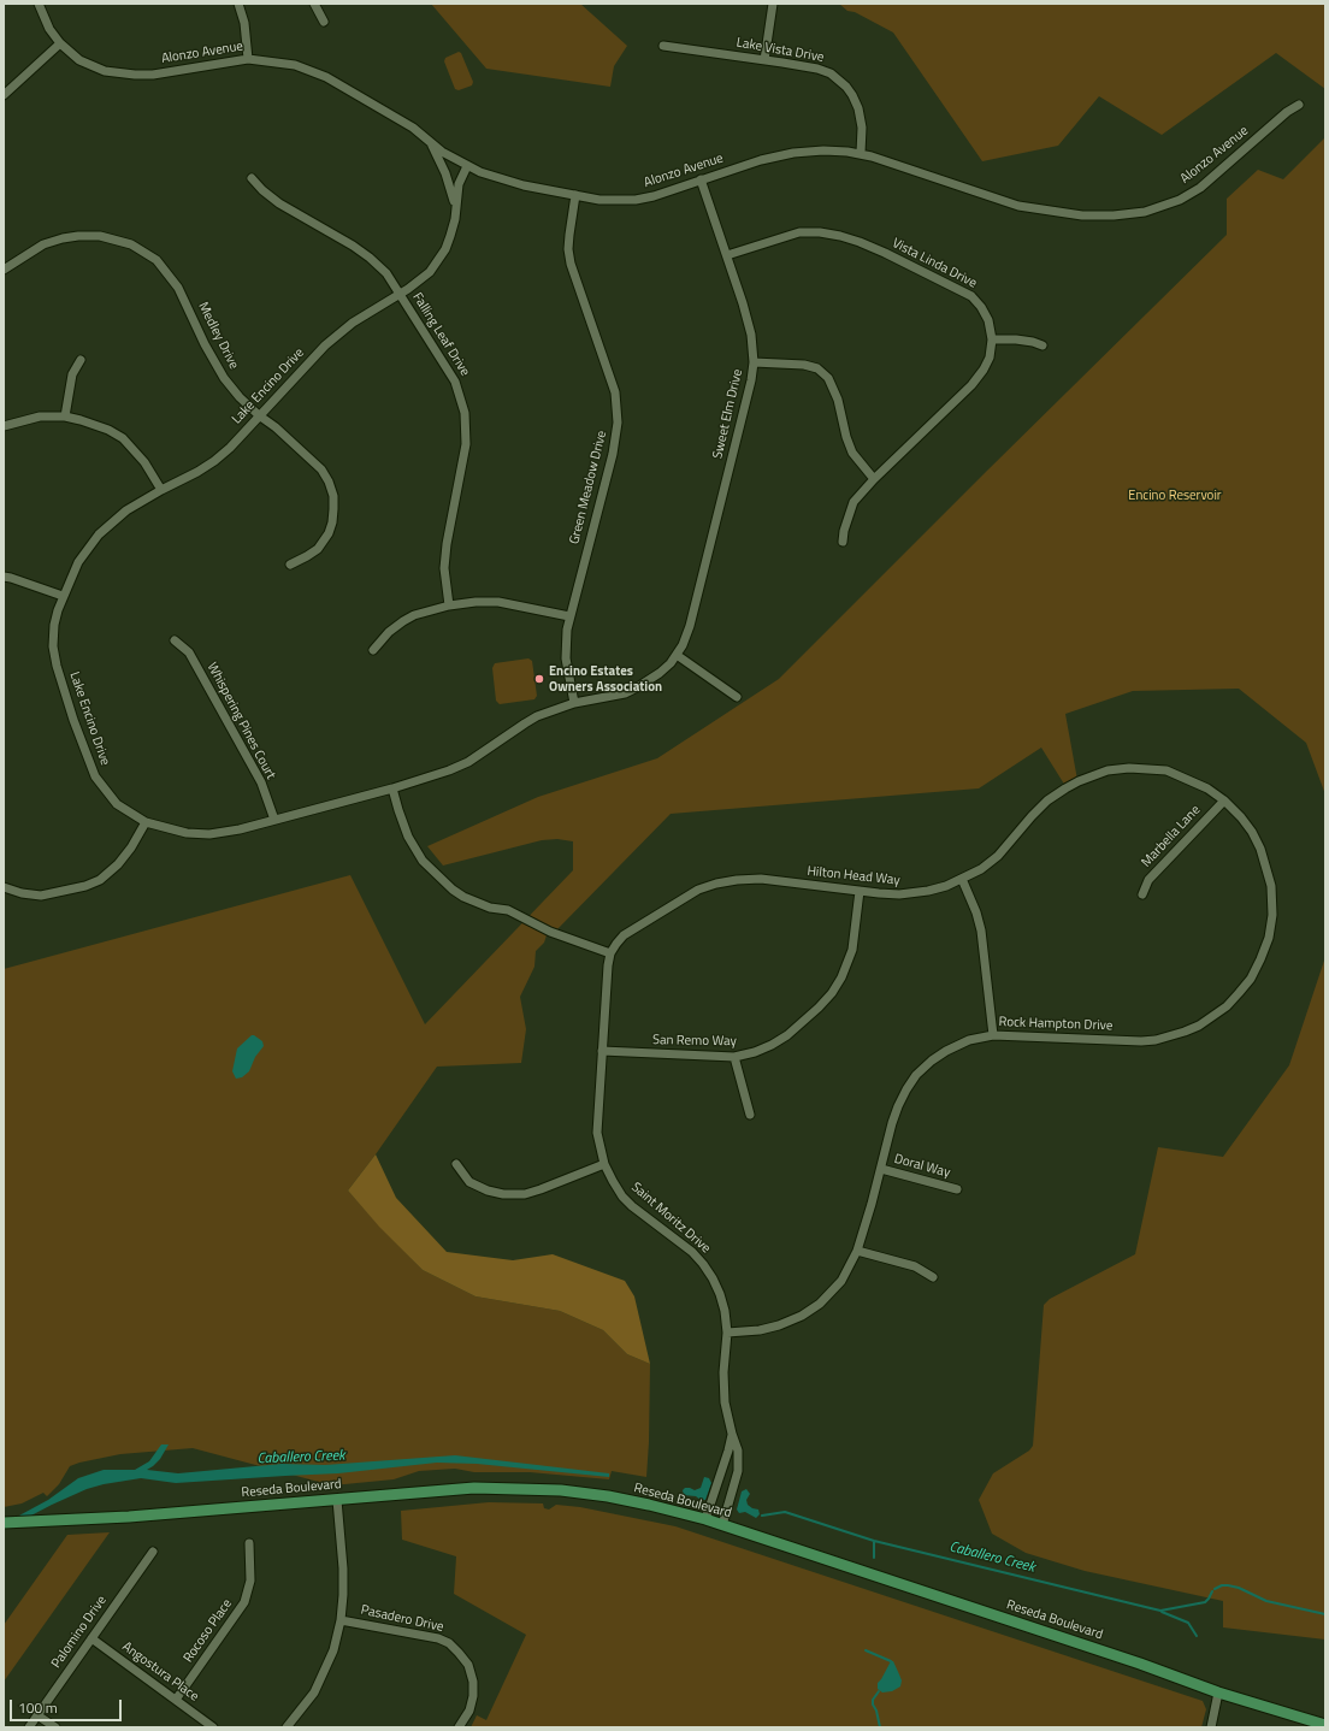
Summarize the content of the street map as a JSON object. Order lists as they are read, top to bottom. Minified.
{"streets":{"main road":["Reseda Boulevard"],"street":["Lake Vista Drive","Alonzo Avenue","Vista Linda Drive","Falling Leaf Drive","Medley Drive","Lake Encino Drive","Sweet Elm Drive","Green Meadow Drive","Whispering Pines Court","Marbella Lane","Hilton Head Way","Rock Hampton Drive","San Remo Way","Doral Way","Saint Moritz Drive","Pasadero Drive","Rocoso Place","Palomino Drive","Angostura Place"]},"crossings":[["Lake Vista Drive","Alonzo Avenue"],["Alonzo Avenue","Lake Encino Drive"],["Alonzo Avenue","Sweet Elm Drive"],["Alonzo Avenue","Green Meadow Drive"],["Vista Linda Drive","Sweet Elm Drive"],["Falling Leaf Drive","Lake Encino Drive"],["Medley Drive","Lake Encino Drive"],["Lake Encino Drive","Sweet Elm Drive"],["Lake Encino Drive","Green Meadow Drive"],["Lake Encino Drive","Whispering Pines Court"],["Marbella Lane","Hilton Head Way"],["Marbella Lane","Rock Hampton Drive"],["Hilton Head Way","Rock Hampton Drive"],["Hilton Head Way","San Remo Way"],["Hilton Head Way","Saint Moritz Drive"],["Rock Hampton Drive","Doral Way"],["Rock Hampton Drive","Saint Moritz Drive"],["San Remo Way","Saint Moritz Drive"],["Saint Moritz Drive","Reseda Boulevard"],["Rocoso Place","Angostura Place"],["Palomino Drive","Angostura Place"]],"water":["Caballero Creek"],"parks":["Encino Reservoir"],"places":["Encino Estates Owners Association"],"scale_bar":"100 m"}
